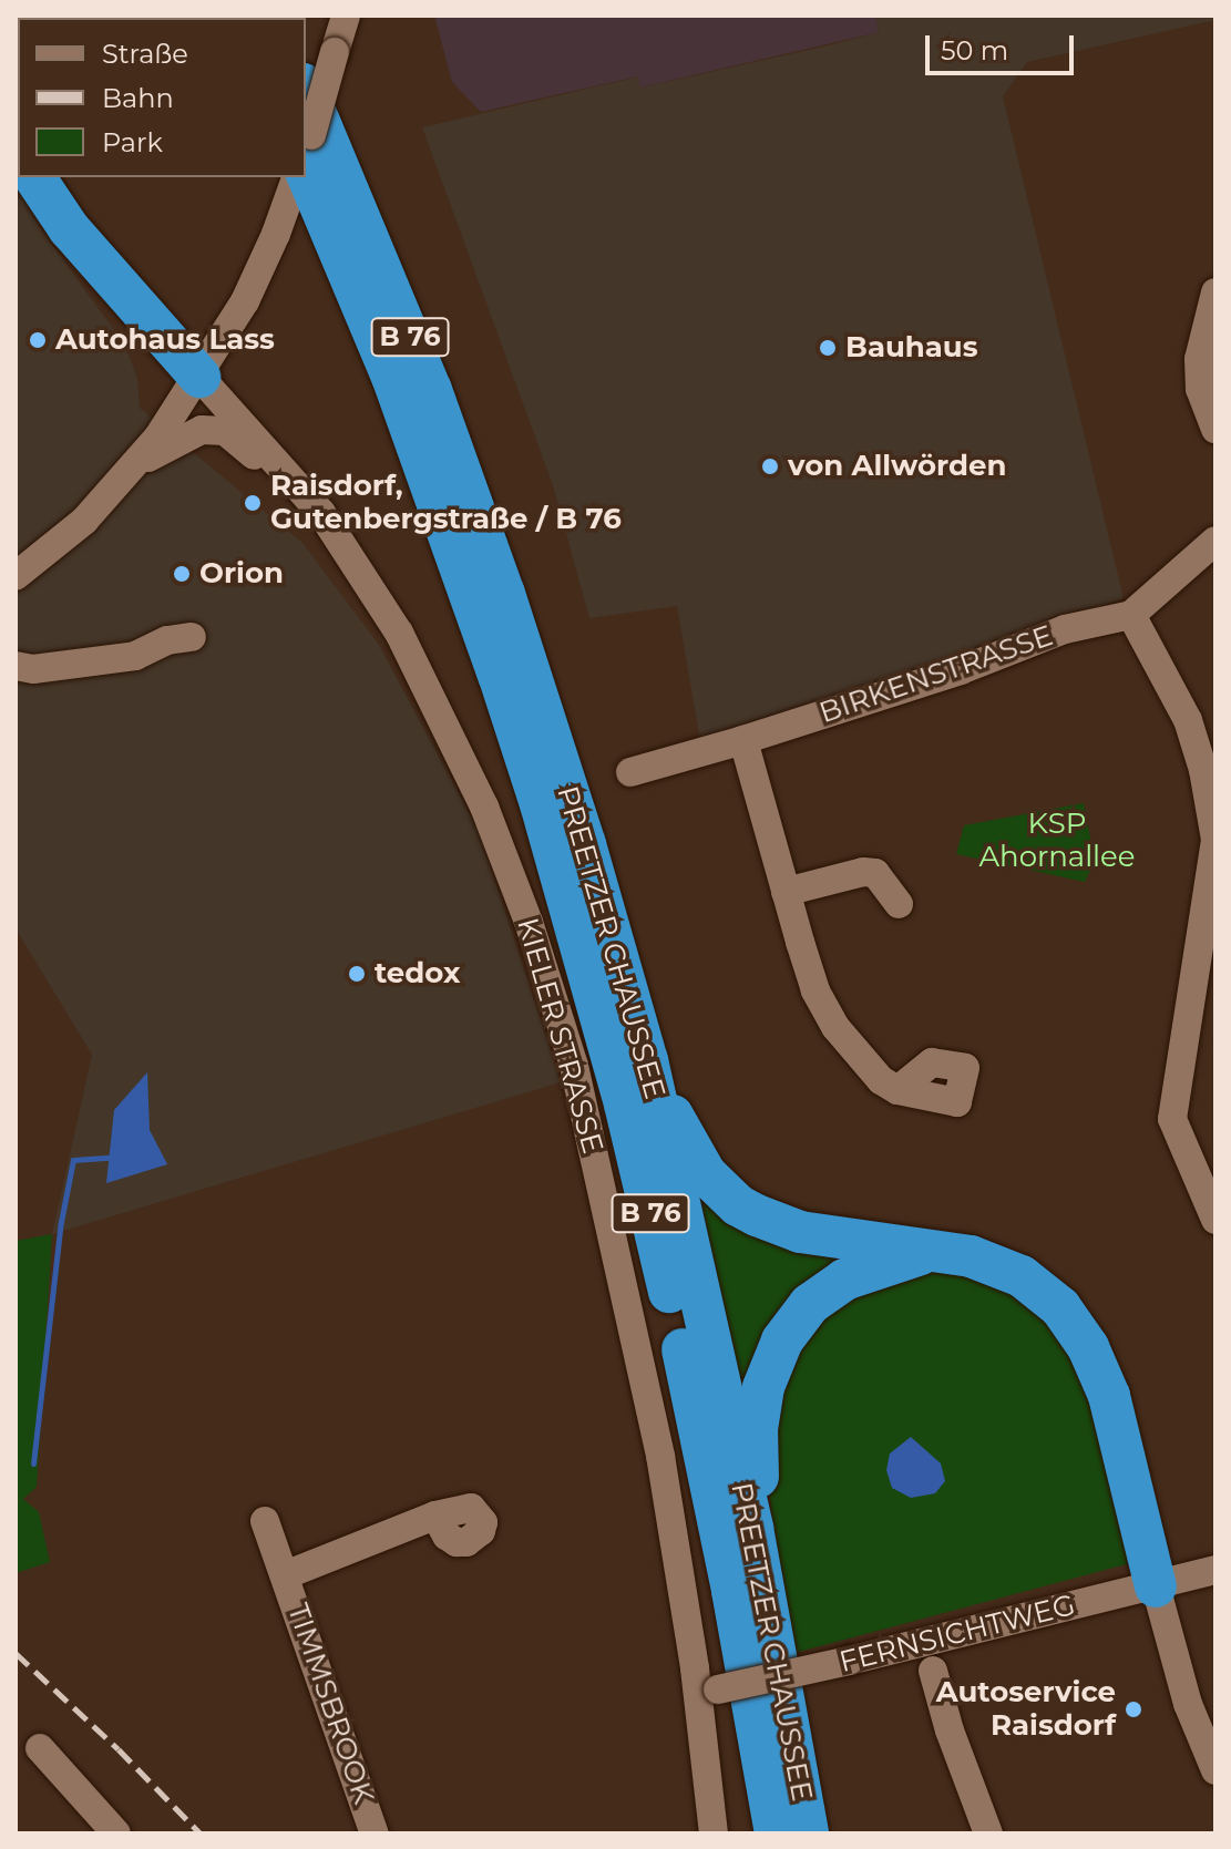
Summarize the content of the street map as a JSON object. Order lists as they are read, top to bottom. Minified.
{"streets":{"highway":["B 76","PREETZER CHAUSSEE"],"street":["BIRKENSTRASSE","KIELER STRASSE","FERNSICHTWEG","TIMMSBROOK"]},"crossings":[["B 76","PREETZER CHAUSSEE"],["B 76","FERNSICHTWEG"],["KIELER STRASSE","FERNSICHTWEG"]],"parks":["KSP Ahornallee"],"places":["Autohaus Lass","Bauhaus","von Allwörden","Raisdorf, Gutenbergstraße / B 76","Orion","tedox","Autoservice Raisdorf"],"legend":["Straße","Bahn","Park"],"scale_bar":"50 m"}
